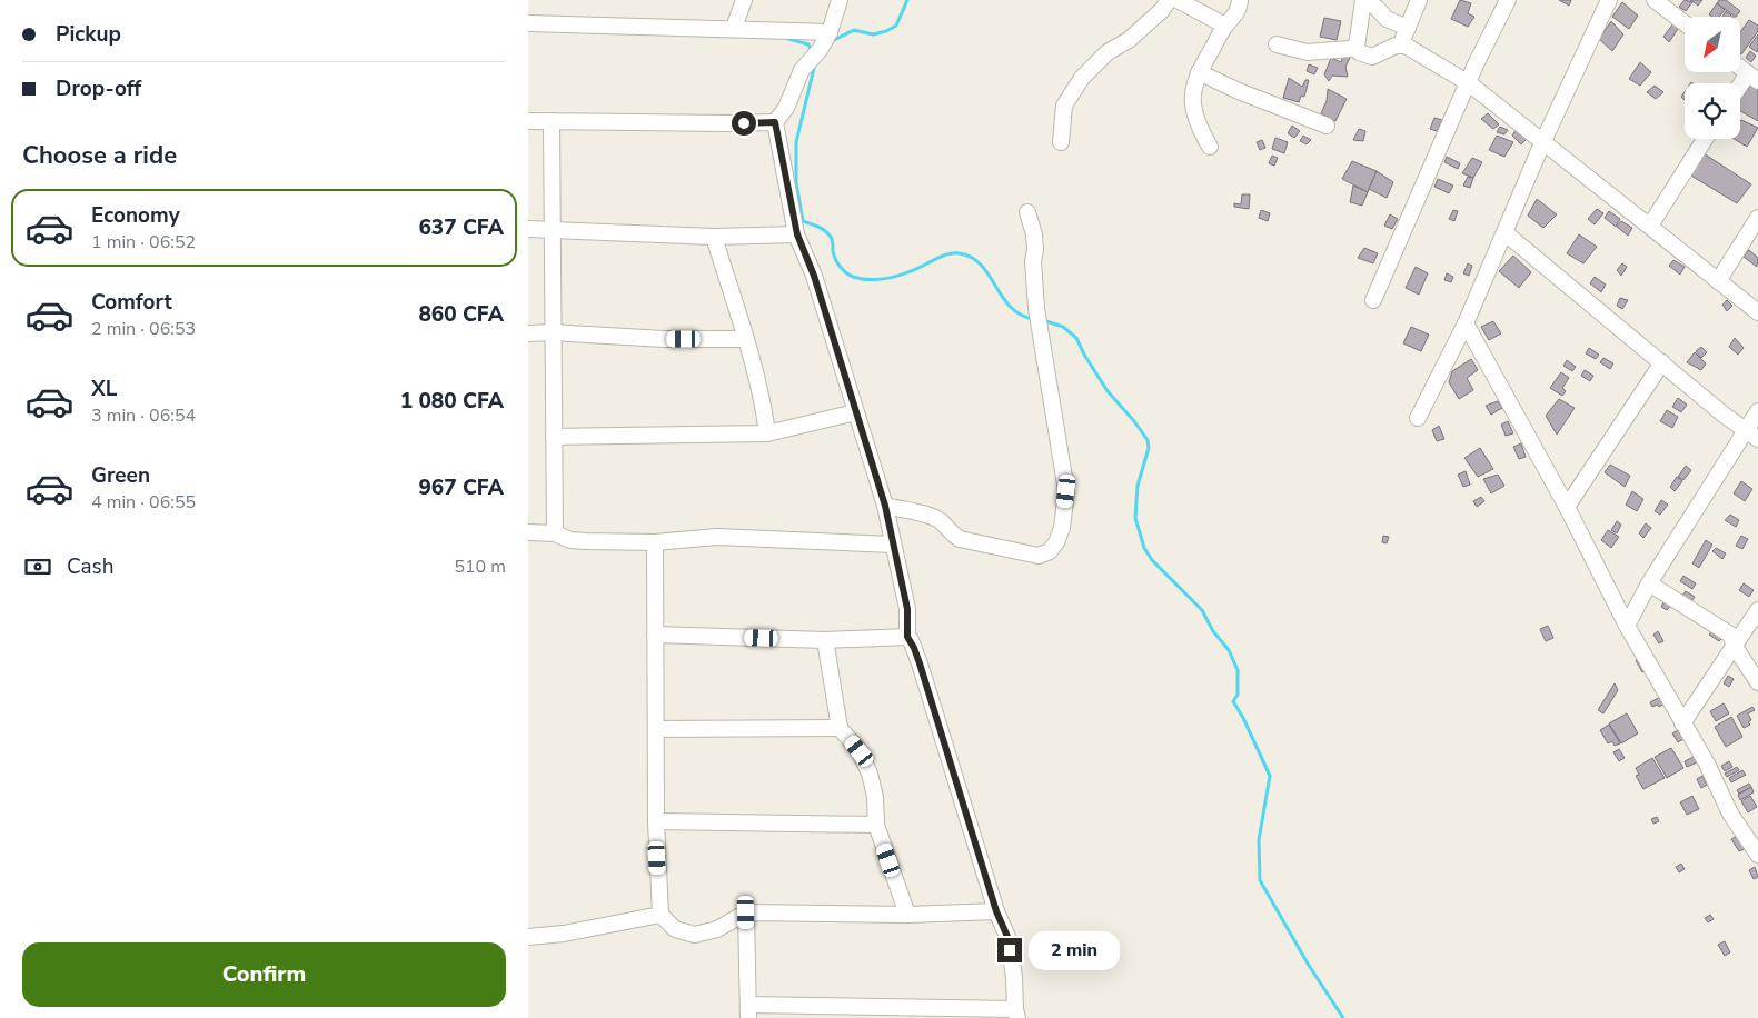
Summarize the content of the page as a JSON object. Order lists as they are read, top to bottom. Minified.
{"north":"bottom left","page":{"banner":["Pickup","Drop-off"],"heading":"Choose a ride","list":[{"name":"Economy","note":"1 min · 06:52","value":"637 CFA"},{"name":"Comfort","note":"2 min · 06:53","value":"860 CFA"},{"name":"XL","note":"3 min · 06:54","value":"1 080 CFA"},{"name":"Green","note":"4 min · 06:55","value":"967 CFA"}],"pay":["Cash","510 m"],"buttons":"Confirm","bubble":"2 min"}}
